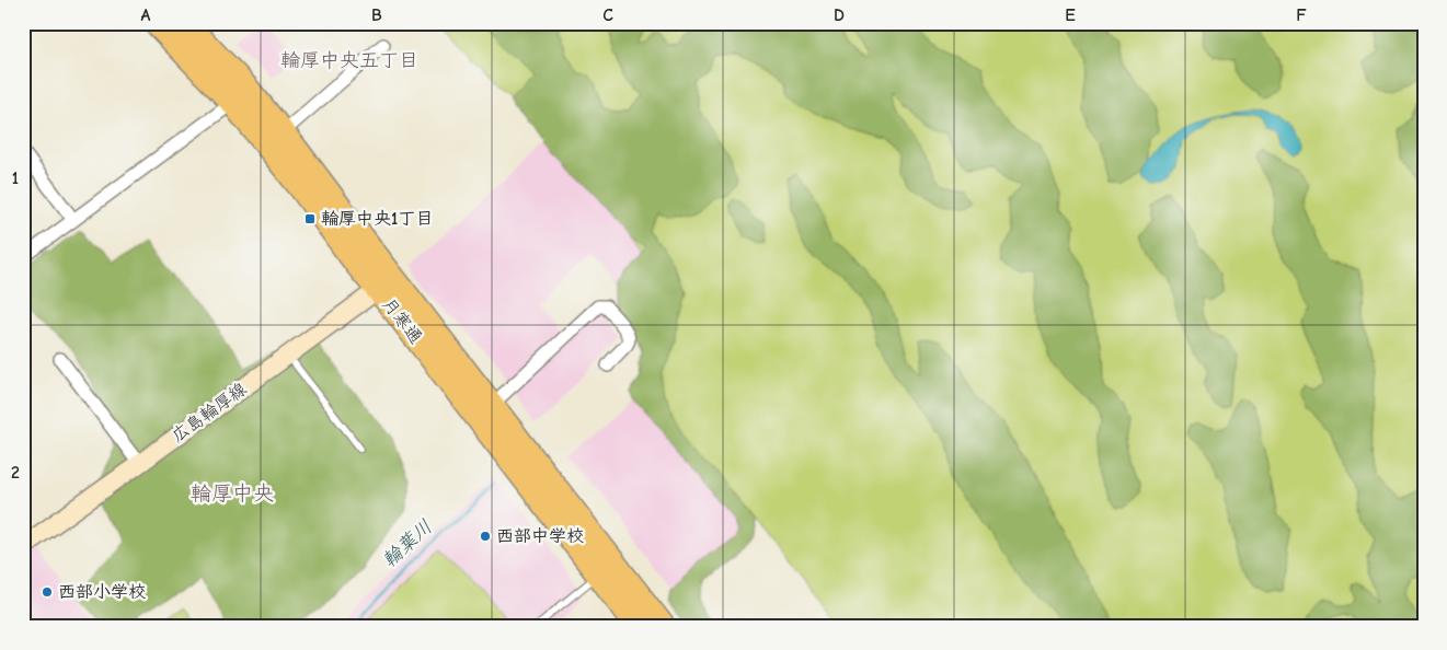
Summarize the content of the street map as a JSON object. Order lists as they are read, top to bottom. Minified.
{"streets":{"highway":["月寒通"],"street":["広島輪厚線"]},"crossings":[["月寒通","広島輪厚線"]],"districts":["輪厚中央五丁目","輪厚中央"],"water":["輪葉川"],"places":{"transit":["輪厚中央1丁目"],"other":["西部中学校","西部小学校"]},"grid":{"columns":["A","B","C","D","E","F"],"rows":["1","2"]}}
